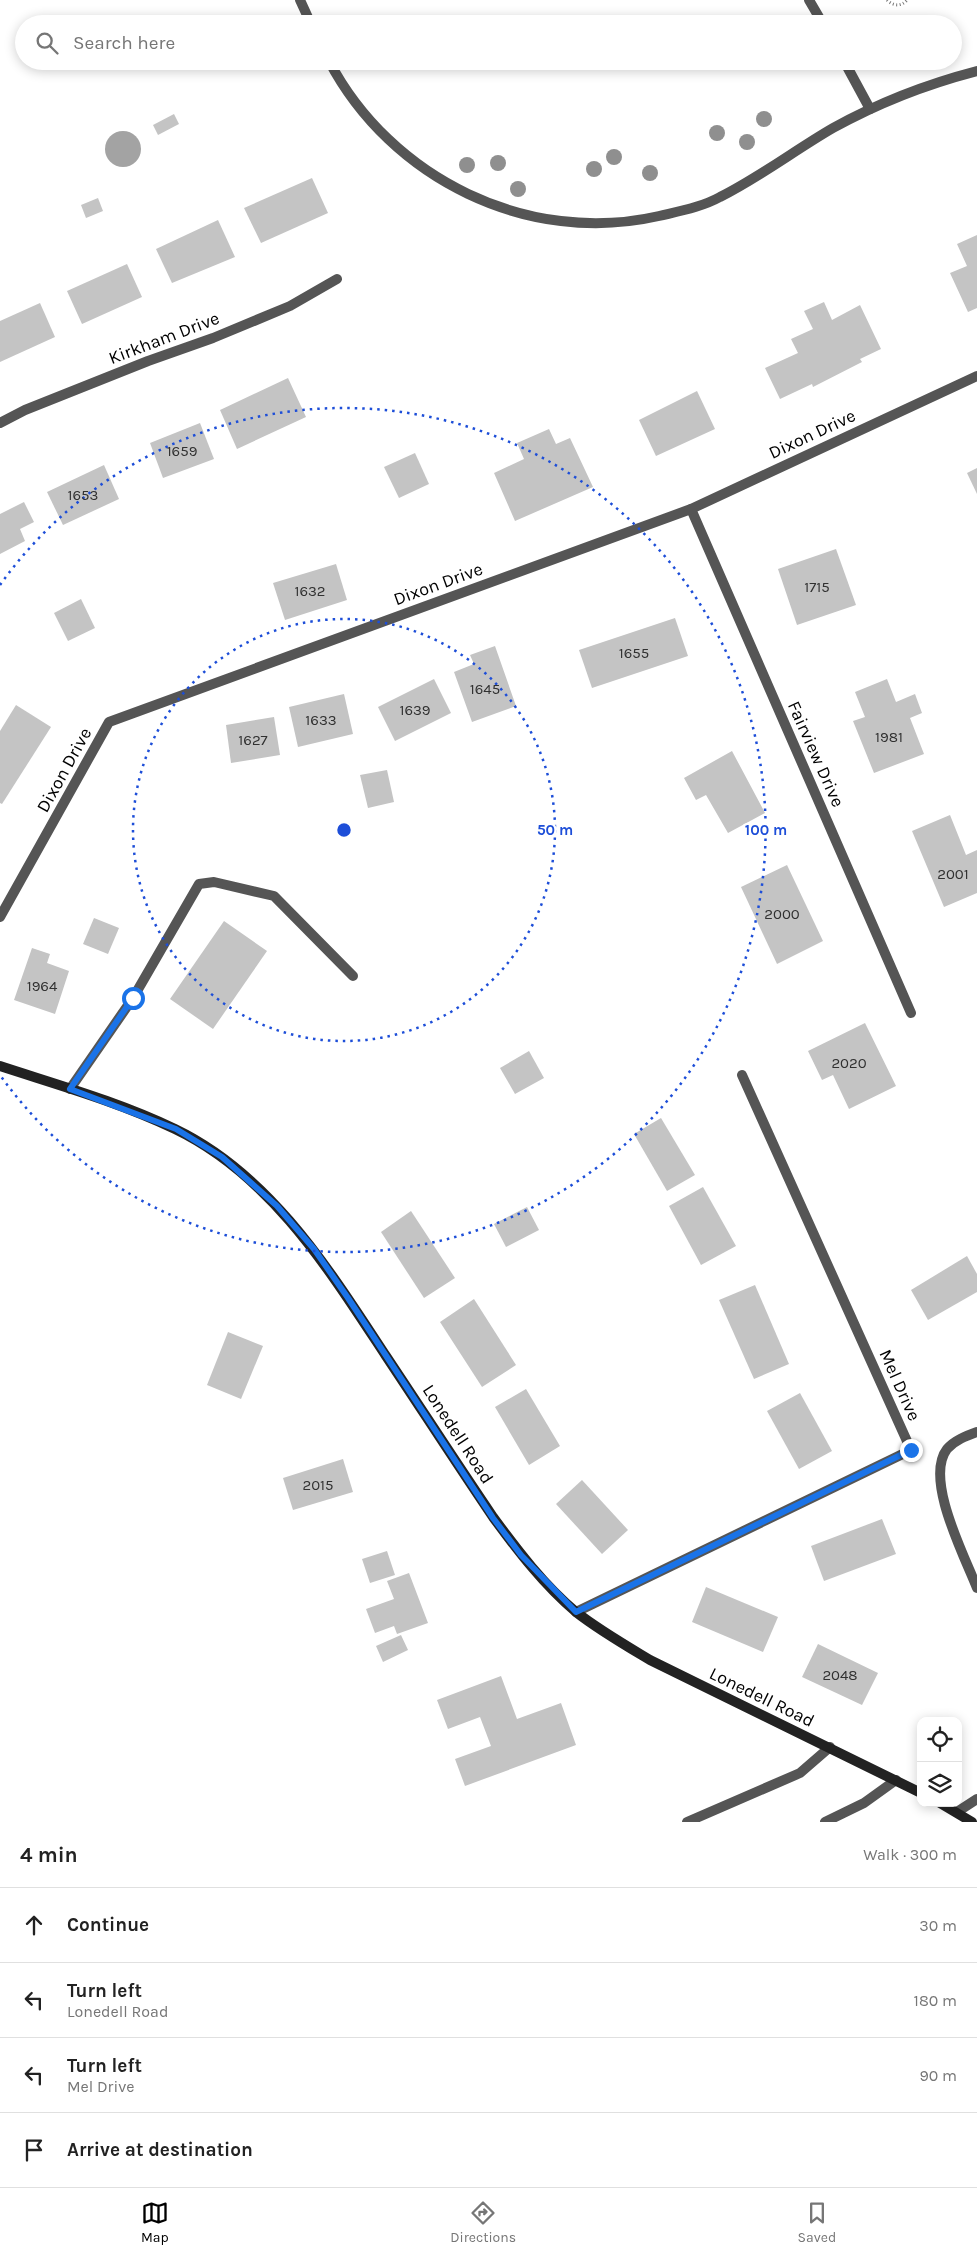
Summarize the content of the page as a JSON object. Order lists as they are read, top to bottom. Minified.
{"streets":{"street":["Kirkham Drive","Dixon Drive","Fairview Drive","Mel Drive","Lonedell Road"]},"crossings":[["Dixon Drive","Fairview Drive"],["Mel Drive","Lonedell Road"]],"house_numbers":["1659","1653","1715","1632","1655","1645","1639","1633","1981","1627","2001","2000","1964","2020","2015","2048"],"page":{"search":"Search here","heading":["4 min","Walk · 300 m"],"list":[["Continue","30 m"],["Turn left","Lonedell Road","180 m"],["Turn left","Mel Drive","90 m"],"Arrive at destination"],"nav":["Map","Directions","Saved"]},"rings":["50 m","100 m"]}
